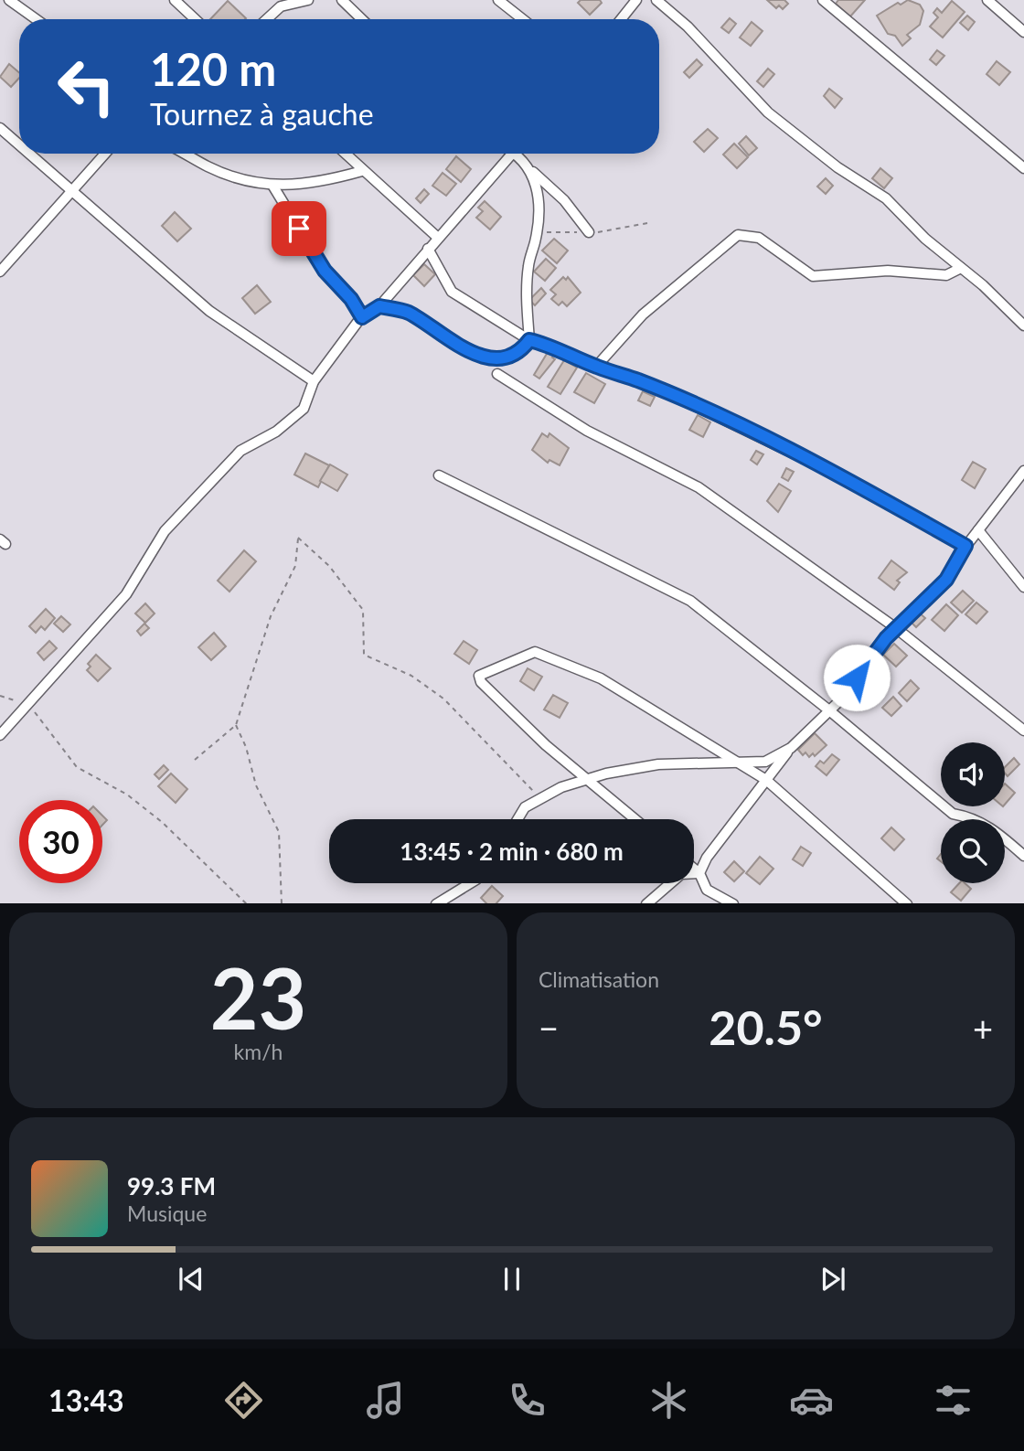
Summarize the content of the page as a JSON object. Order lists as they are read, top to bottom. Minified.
{"page":{"turn":["120 m","Tournez à gauche"],"limit":"30","trip":"13:45 · 2 min · 680 m","tile":[["23","km/h"],"Climatisation"],"heat":["−","20.5°","+"],"song":["99.3 FM","Musique"],"tabs":"13:43"}}
